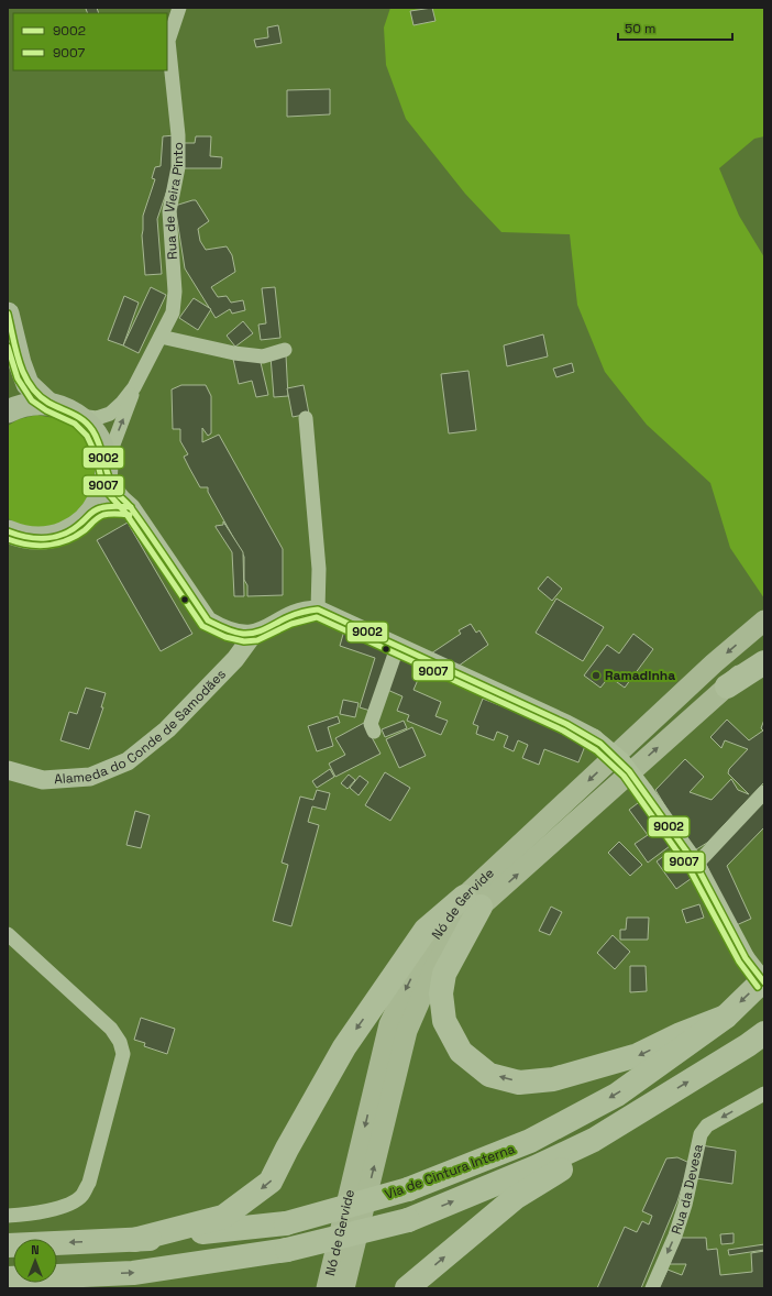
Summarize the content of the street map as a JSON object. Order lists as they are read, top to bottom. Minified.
{"streets":{"highway":["Via de Cintura Interna"],"main road":["Nó de Gervide"],"street":["Rua de Vieira Pinto","Alameda do Conde de Samodães","Rua da Devesa"]},"one_way":["Rua da Devesa"],"places":["Ramadinha"],"lines":["transit line 9002","transit line 9007"],"legend":["9002","9007"],"scale_bar":"50 m","north":"top"}
